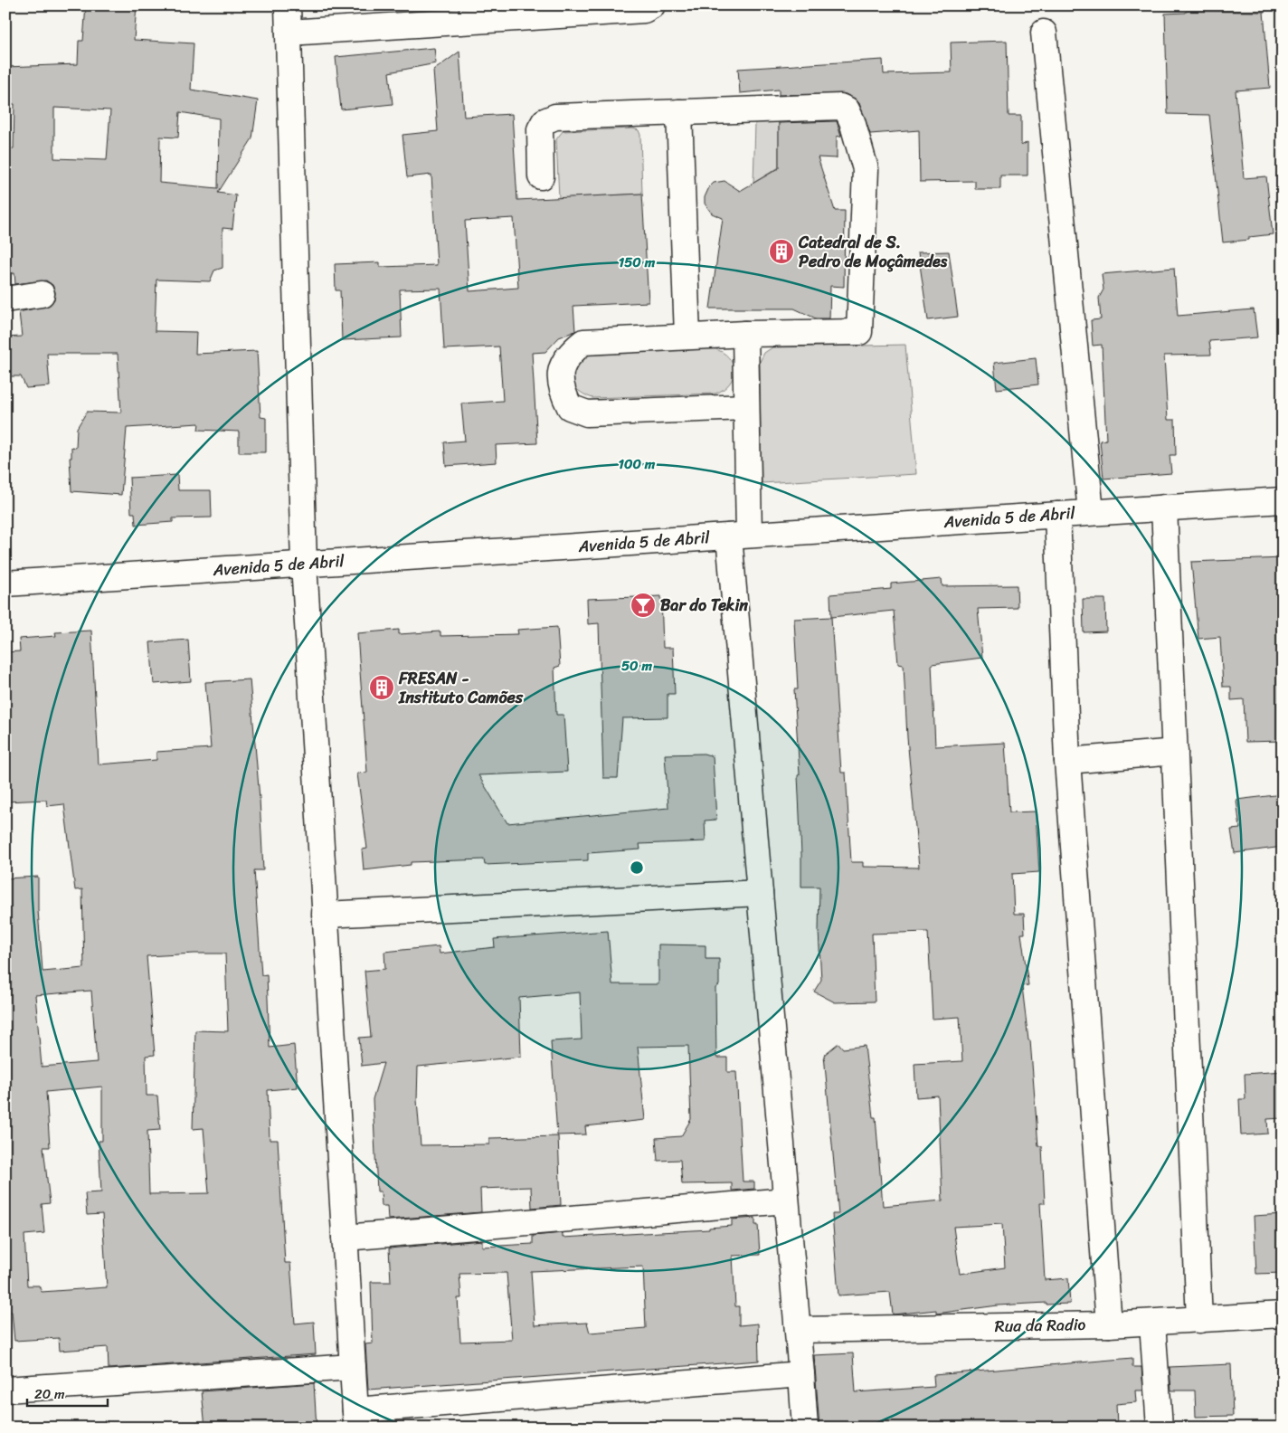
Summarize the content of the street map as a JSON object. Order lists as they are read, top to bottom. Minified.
{"streets":{"street":["Avenida 5 de Abril","Rua da Radio"]},"places":{"building":["Catedral de S. Pedro de Moçâmedes","FRESAN - Instituto Camões"],"bar":["Bar do Tekin"]},"scale_bar":"20 m","rings":["150 m","100 m","50 m"]}
